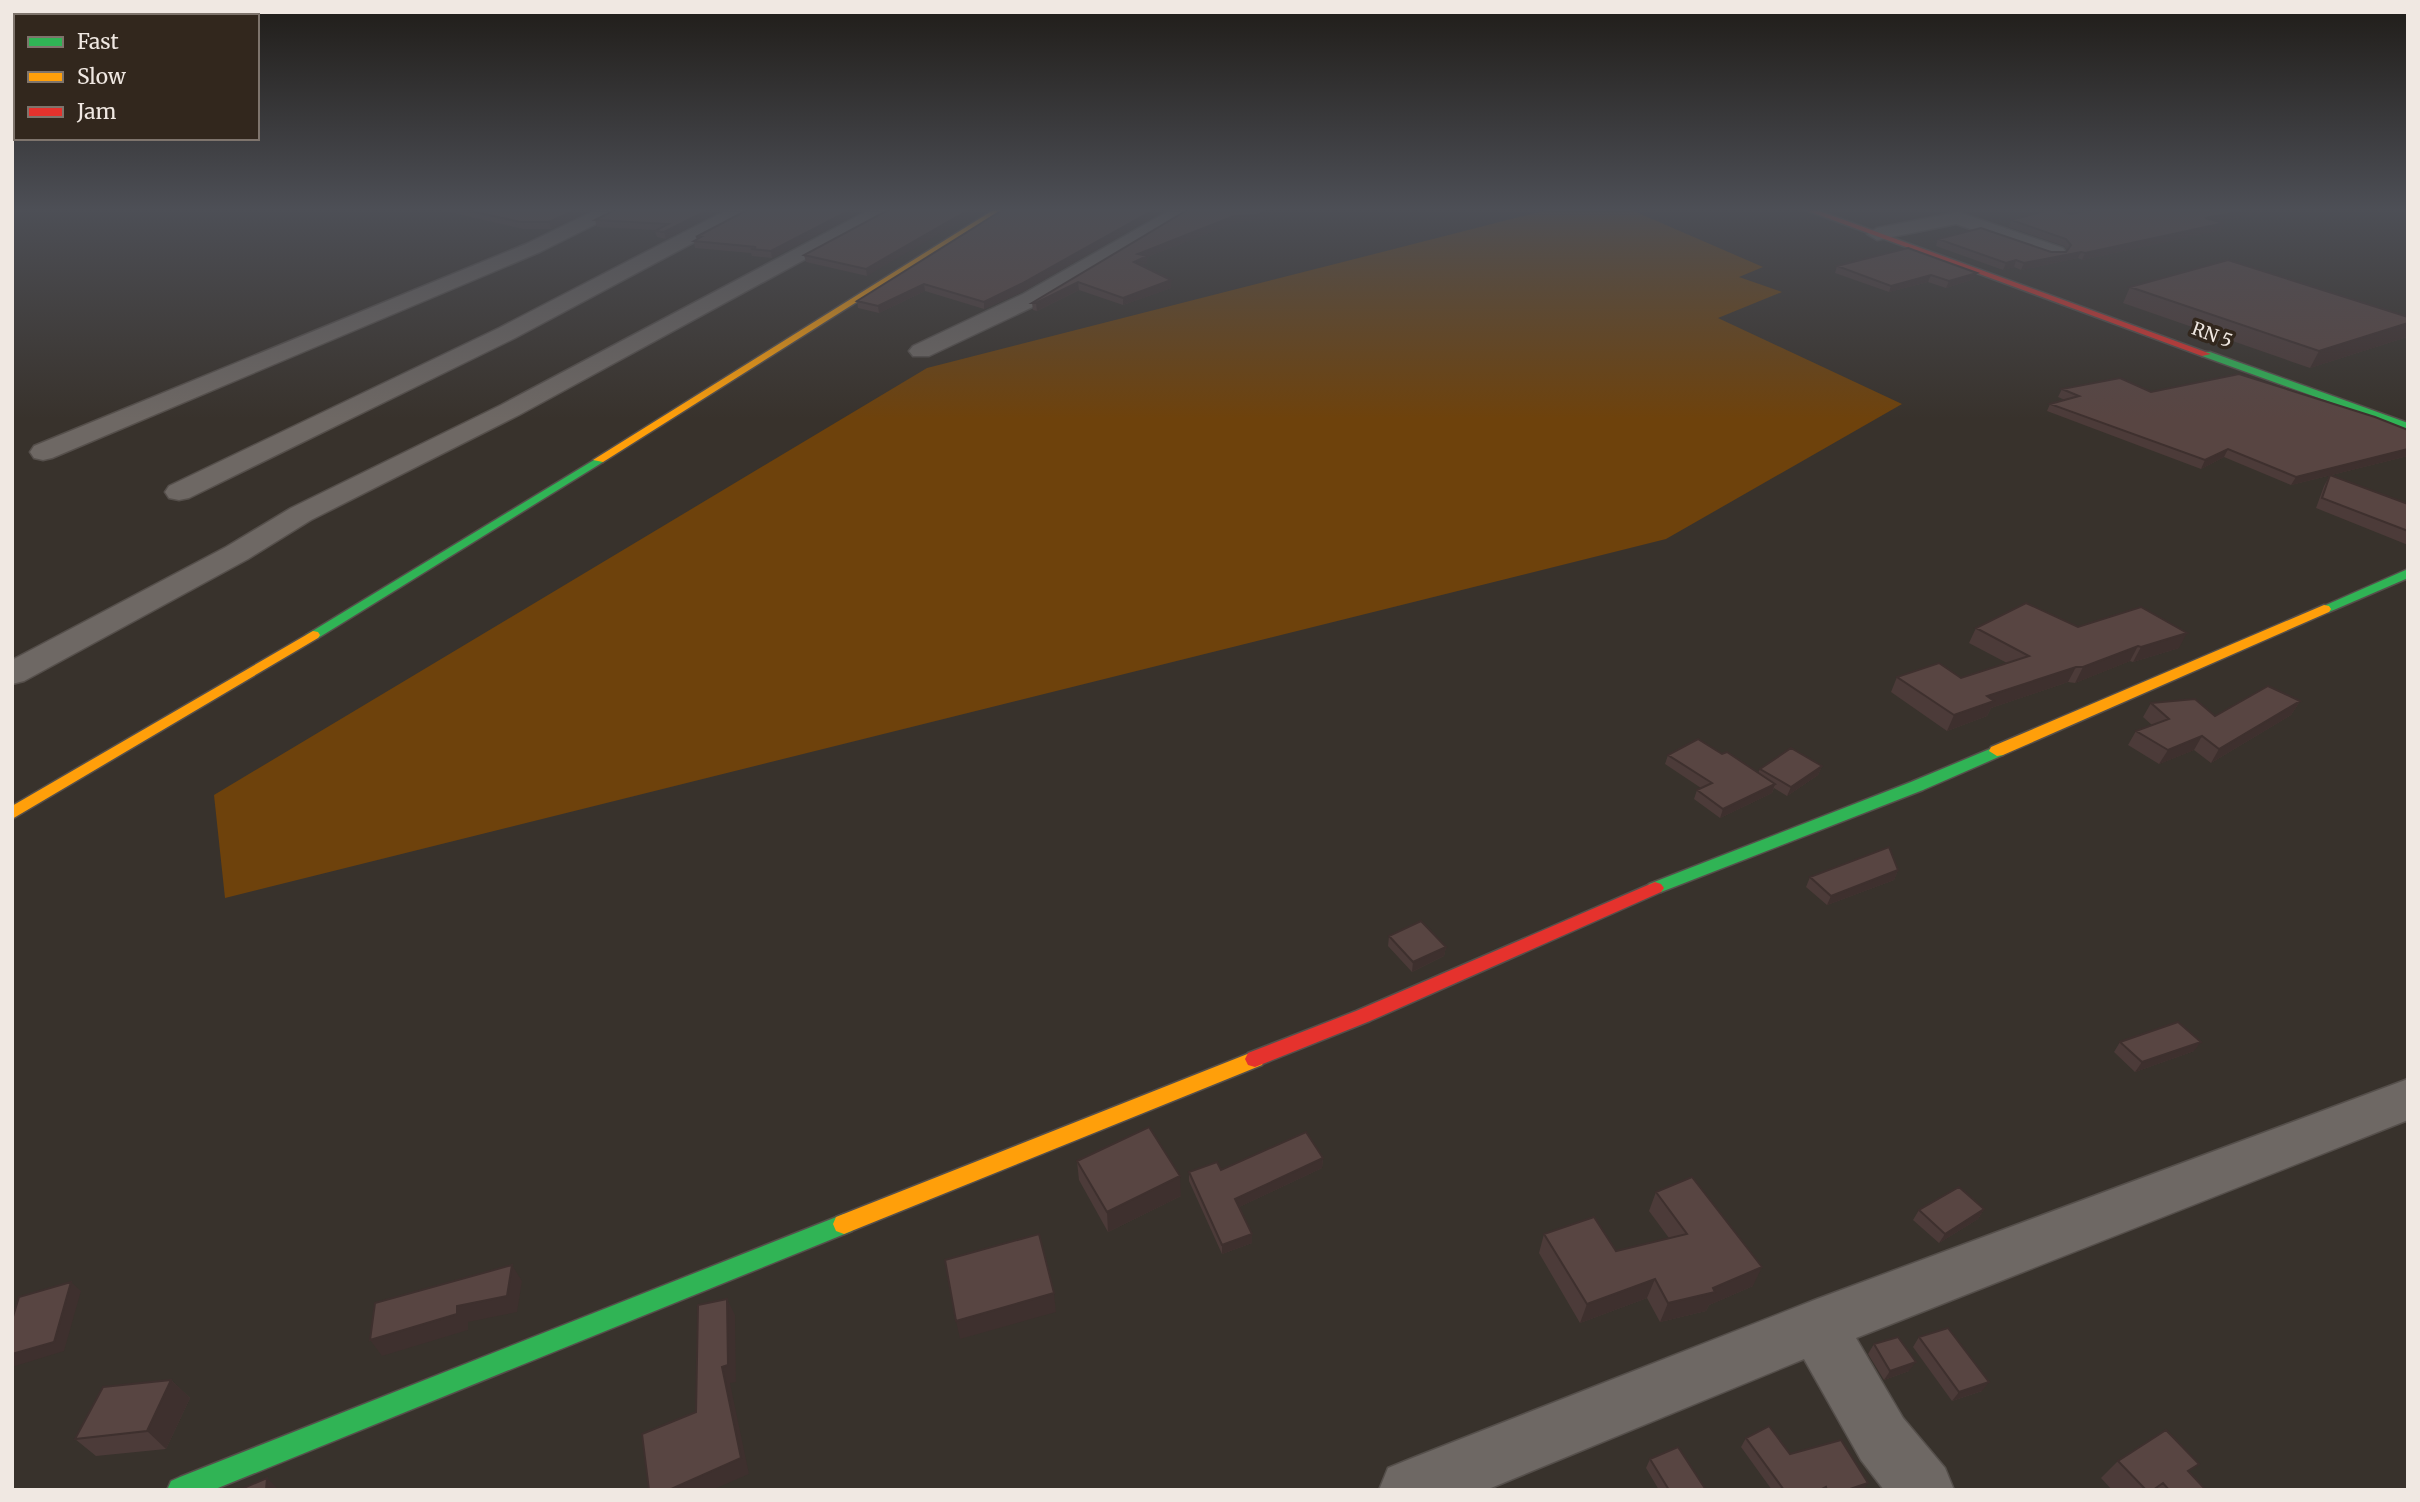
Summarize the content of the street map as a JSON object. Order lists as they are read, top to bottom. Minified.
{"streets":{"street":["RN 5"]},"legend":["Fast","Slow","Jam"]}
